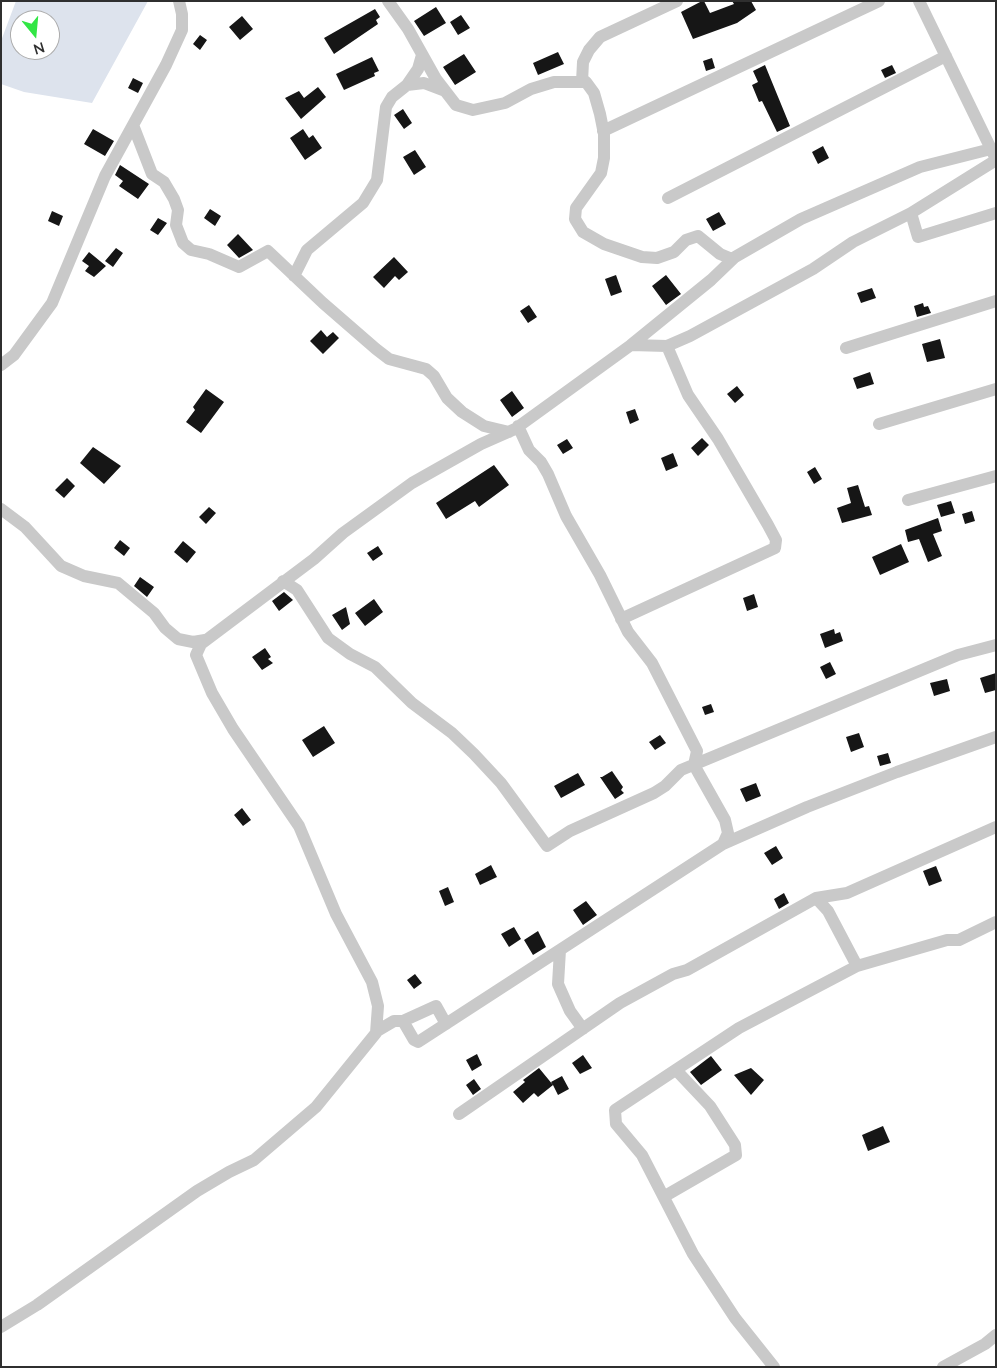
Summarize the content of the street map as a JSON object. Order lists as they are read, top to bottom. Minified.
{"north":"bottom"}
